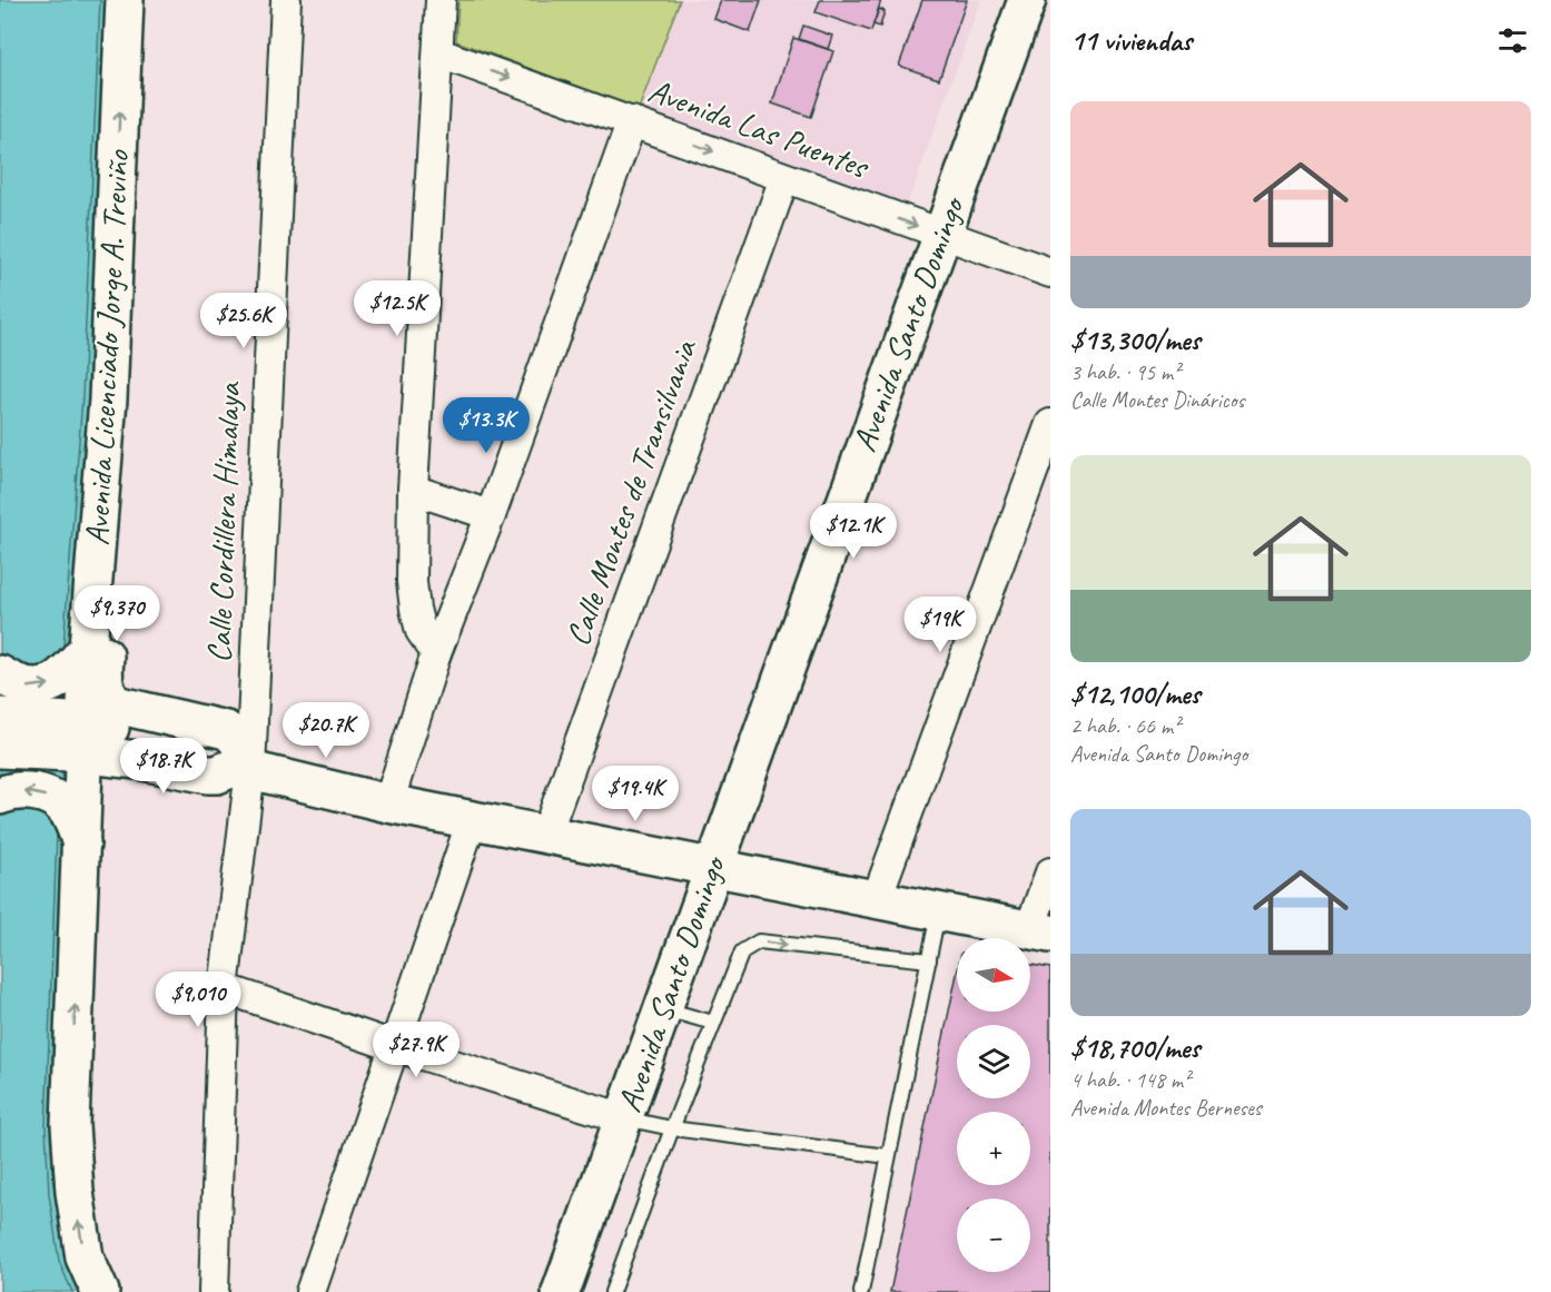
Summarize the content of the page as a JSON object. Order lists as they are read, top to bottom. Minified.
{"streets":{"main road":["Avenida Santo Domingo","Avenida Licenciado Jorge A. Treviño"],"street":["Avenida Las Puentes","Calle Montes de Transilvania","Calle Cordillera Himalaya"]},"crossings":[["Avenida Las Puentes","Avenida Santo Domingo"],["Avenida Las Puentes","Calle Montes de Transilvania"]],"one_way":["Avenida Las Puentes","Avenida Licenciado Jorge A. Treviño"],"north":"right","page":{"heading":"11 viviendas","list":[{"name":"$13,300/mes","note":"3 hab. · 95 m² · Calle Montes Dináricos"},{"name":"$12,100/mes","note":"2 hab. · 66 m² · Avenida Santo Domingo"},{"name":"$18,700/mes","note":"4 hab. · 148 m² · Avenida Montes Berneses"}],"price":["$12.5K","$25.6K","$13.3K","$12.1K","$9,370","$19K","$20.7K","$18.7K","$19.4K","$9,010","$27.9K"],"map_buttons":["+","−"]}}
